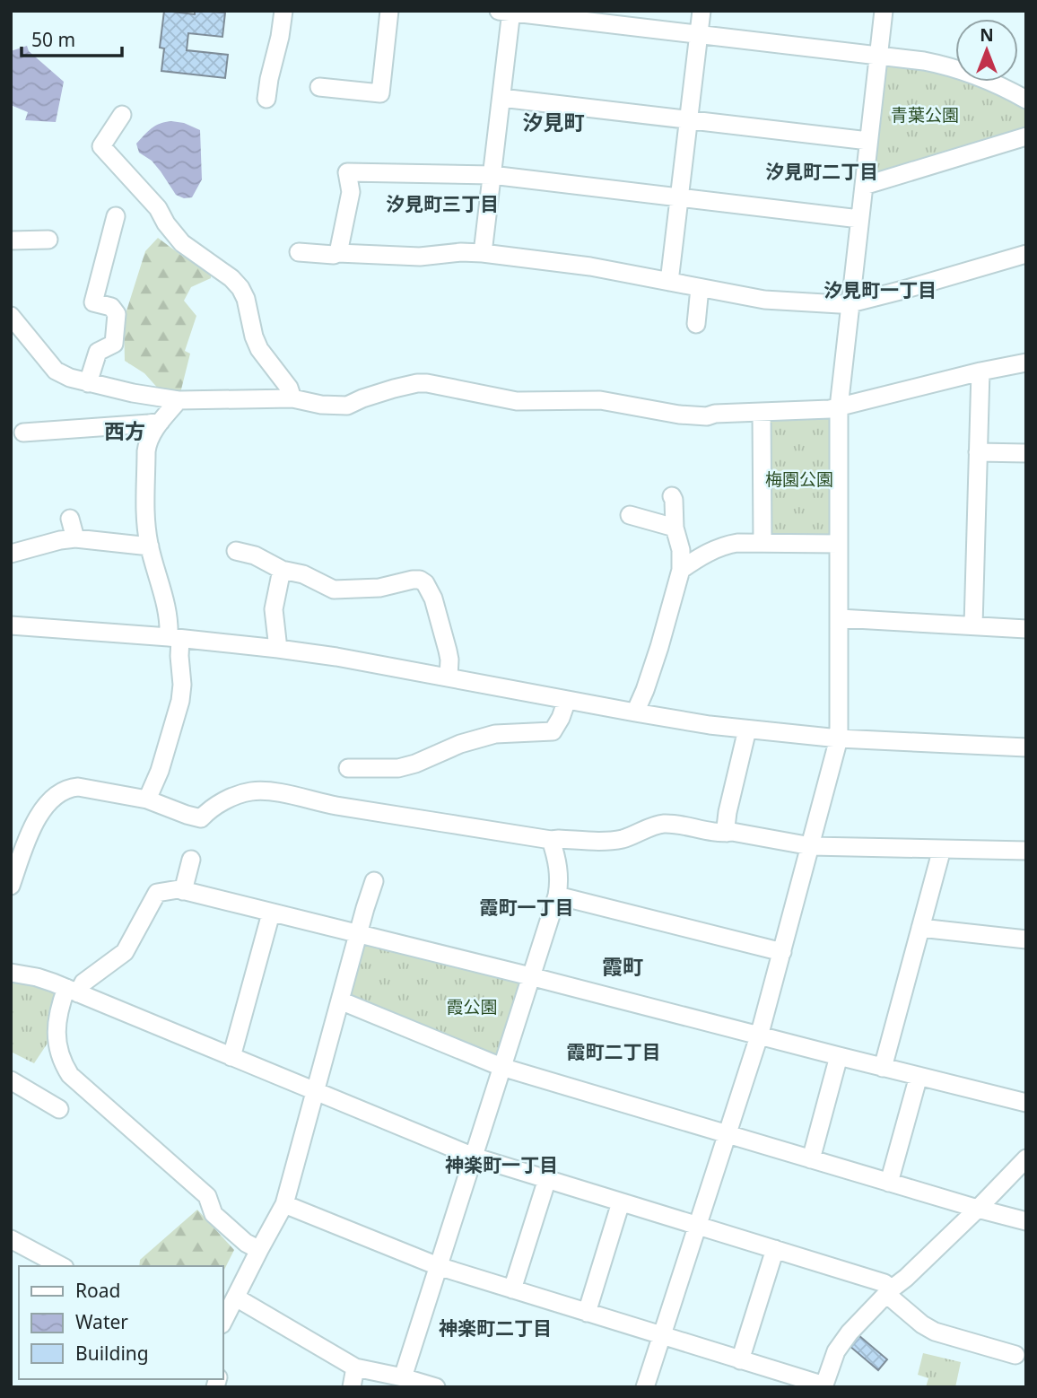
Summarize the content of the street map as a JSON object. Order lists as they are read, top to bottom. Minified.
{"districts":["汐見町","汐見町二丁目","汐見町三丁目","汐見町一丁目","西方","霞町一丁目","霞町","霞町二丁目","神楽町一丁目","神楽町二丁目"],"parks":["青葉公園","梅園公園","霞公園"],"legend":["Road","Water","Building"],"scale_bar":"50 m","north":"top"}
